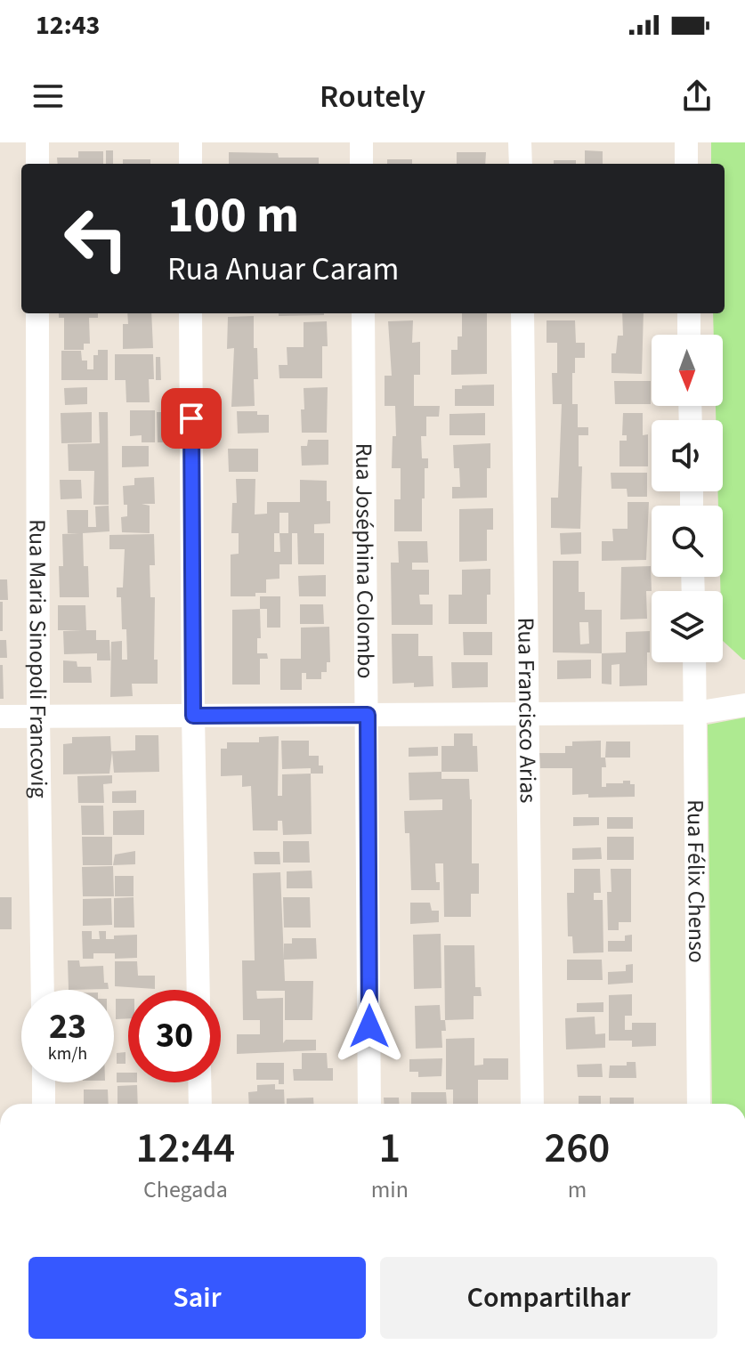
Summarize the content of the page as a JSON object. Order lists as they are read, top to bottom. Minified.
{"streets":{"street":["Rua Joséphina Colombo","Rua Maria Sinopoli Francovig","Rua Francisco Arias","Rua Félix Chenso"]},"north":"bottom","page":{"status":"12:43","header":"Routely","turn":["100 m","Rua Anuar Caram"],"speed":"23 km/h","limit":"30","eta":["12:44","Chegada","1","min","260","m"],"buttons":["Sair","Compartilhar"]}}
